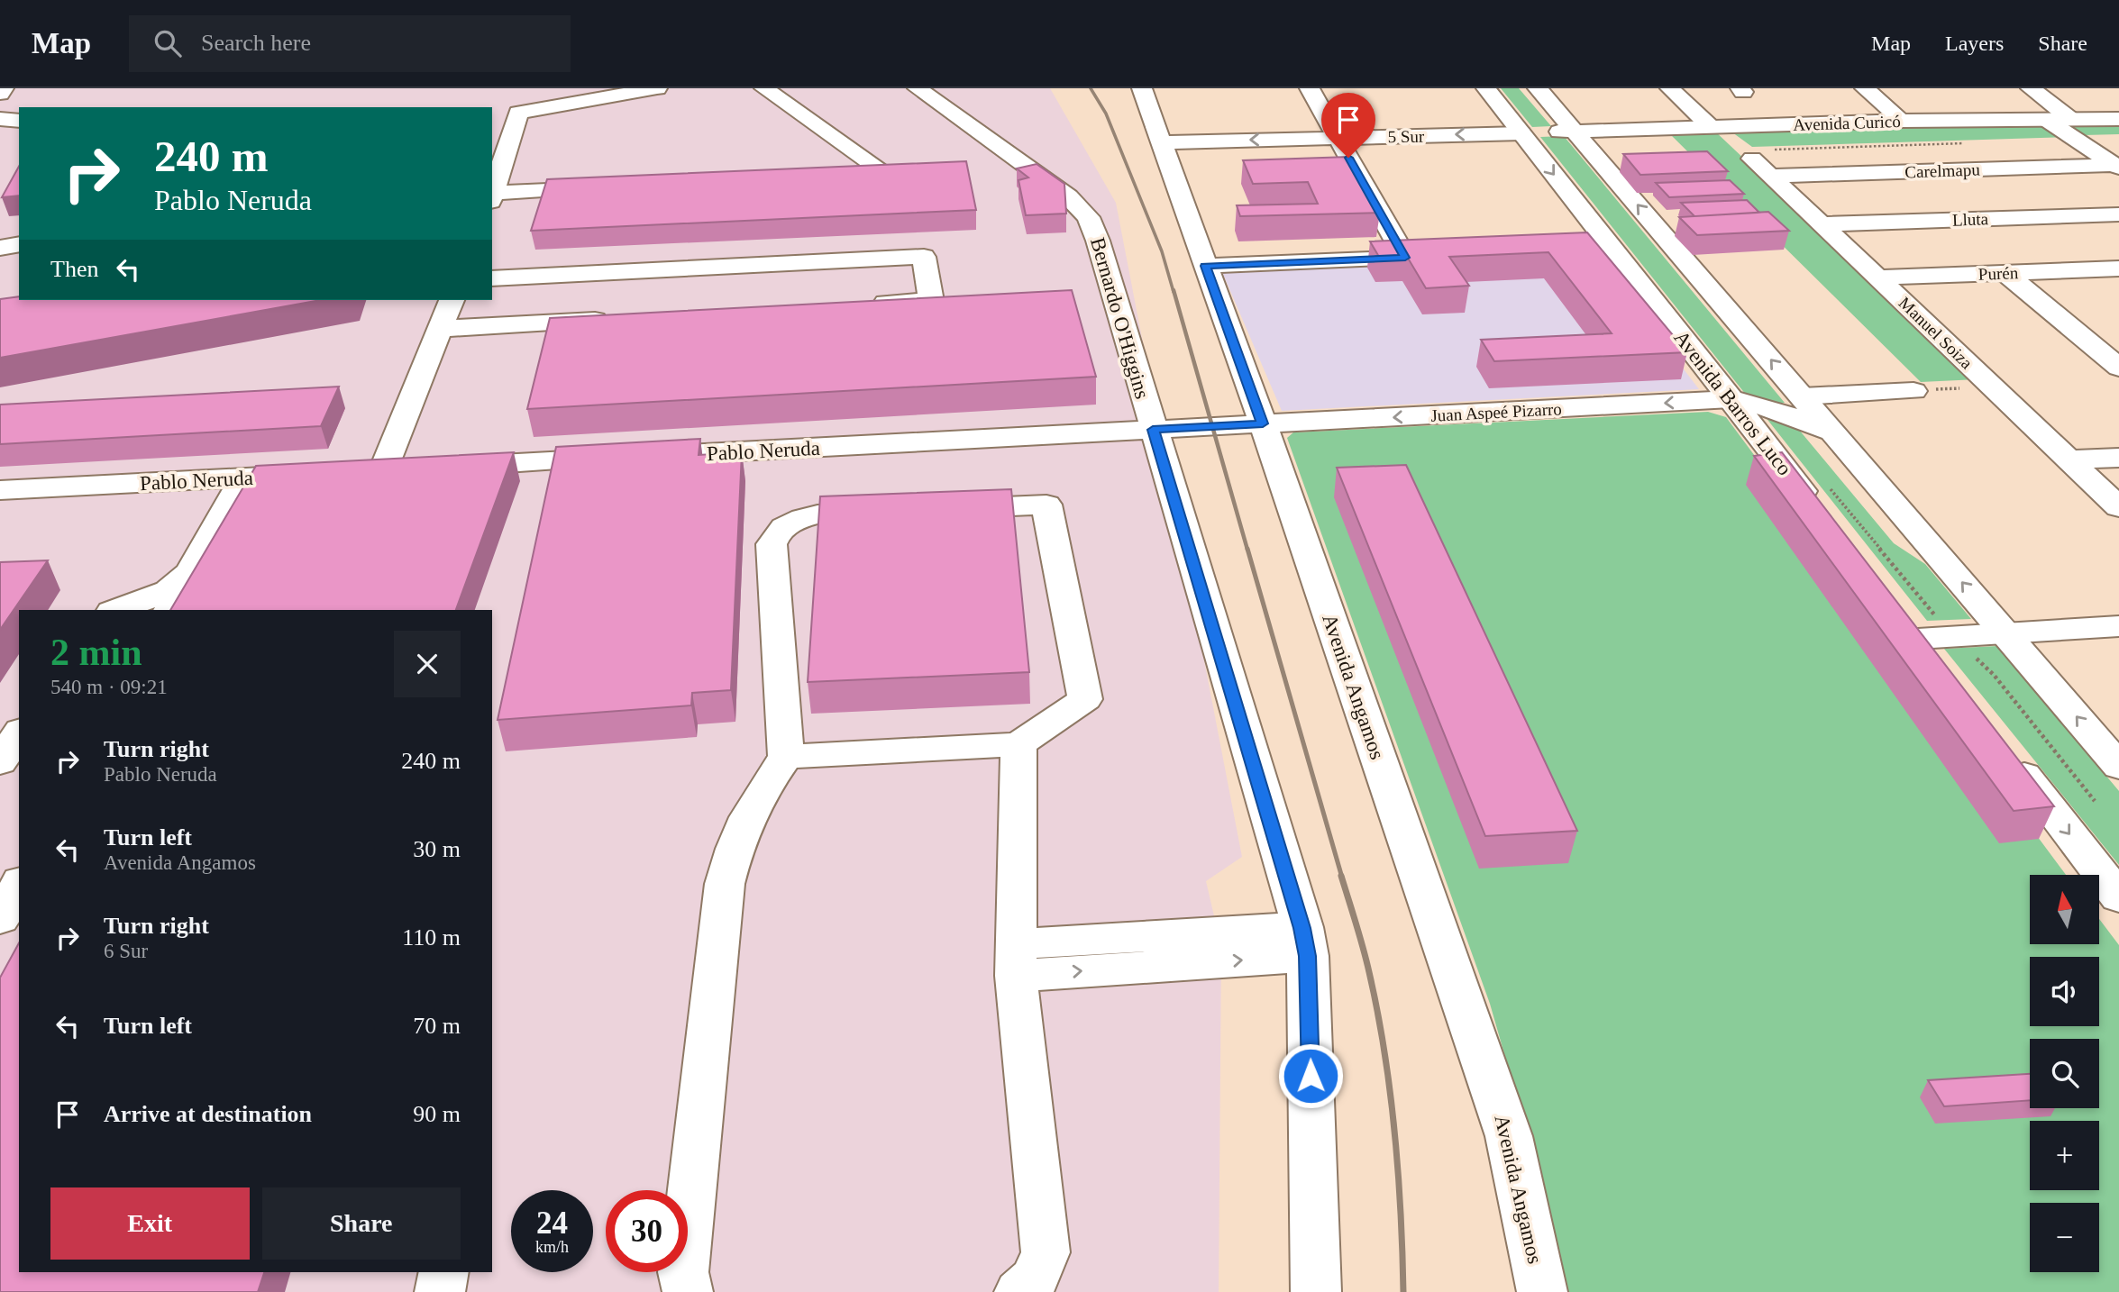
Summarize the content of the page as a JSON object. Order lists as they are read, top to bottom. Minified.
{"streets":{"street":["Avenida Curicó","5 Sur","Carelmapu","Lluta","Purén","Bernardo O'Higgins","Manuel Soiza","Avenida Barros Luco","Juan Aspeé Pizarro","Pablo Neruda","Avenida Angamos"]},"crossings":[["Avenida Curicó","5 Sur"],["5 Sur","Avenida Barros Luco"],["5 Sur","Avenida Angamos"],["Carelmapu","Manuel Soiza"],["Lluta","Manuel Soiza"],["Purén","Manuel Soiza"],["Bernardo O'Higgins","Pablo Neruda"],["Avenida Barros Luco","Juan Aspeé Pizarro"],["Juan Aspeé Pizarro","Pablo Neruda"],["Juan Aspeé Pizarro","Avenida Angamos"],["Pablo Neruda","Avenida Angamos"]],"north":"top","page":{"header":"Map","search":"Search here","nav":["Map","Layers","Share"],"turn":["240 m","Pablo Neruda"],"then":"Then","heading":["2 min","540 m · 09:21"],"list":[{"name":"Turn right","note":"Pablo Neruda","value":"240 m"},{"name":"Turn left","note":"Avenida Angamos","value":"30 m"},{"name":"Turn right","note":"6 Sur","value":"110 m"},{"name":"Turn left","value":"70 m"},{"name":"Arrive at destination","value":"90 m"}],"map_buttons":["+","−"],"buttons":["Exit","Share"],"speed":"24 km/h","limit":"30"}}
